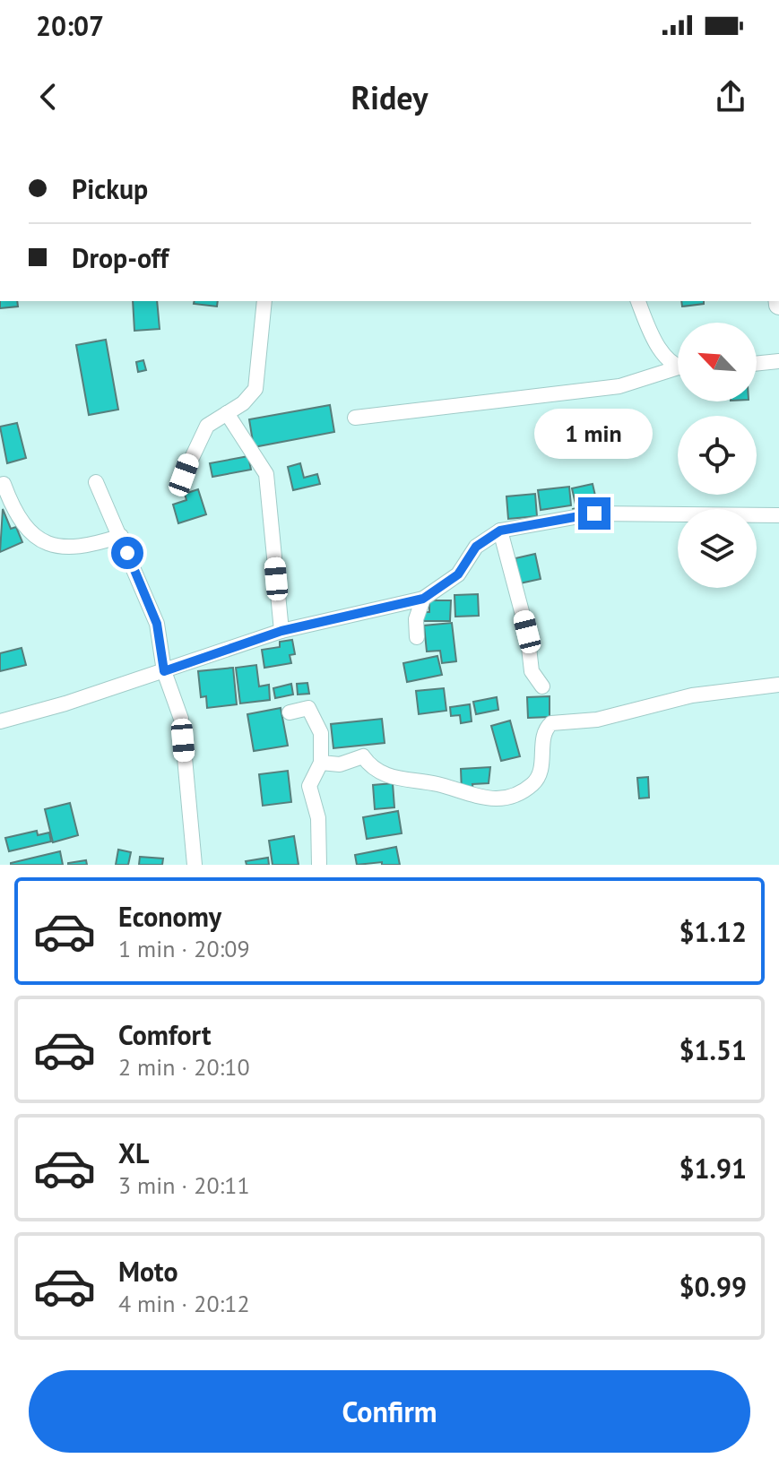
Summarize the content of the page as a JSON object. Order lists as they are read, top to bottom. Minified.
{"north":"top left","page":{"status":"20:07","header":"Ridey","banner":["Pickup","Drop-off"],"bubble":"1 min","list":[{"name":"Economy","note":"1 min · 20:09","value":"$1.12"},{"name":"Comfort","note":"2 min · 20:10","value":"$1.51"},{"name":"XL","note":"3 min · 20:11","value":"$1.91"},{"name":"Moto","note":"4 min · 20:12","value":"$0.99"}],"buttons":"Confirm"}}
